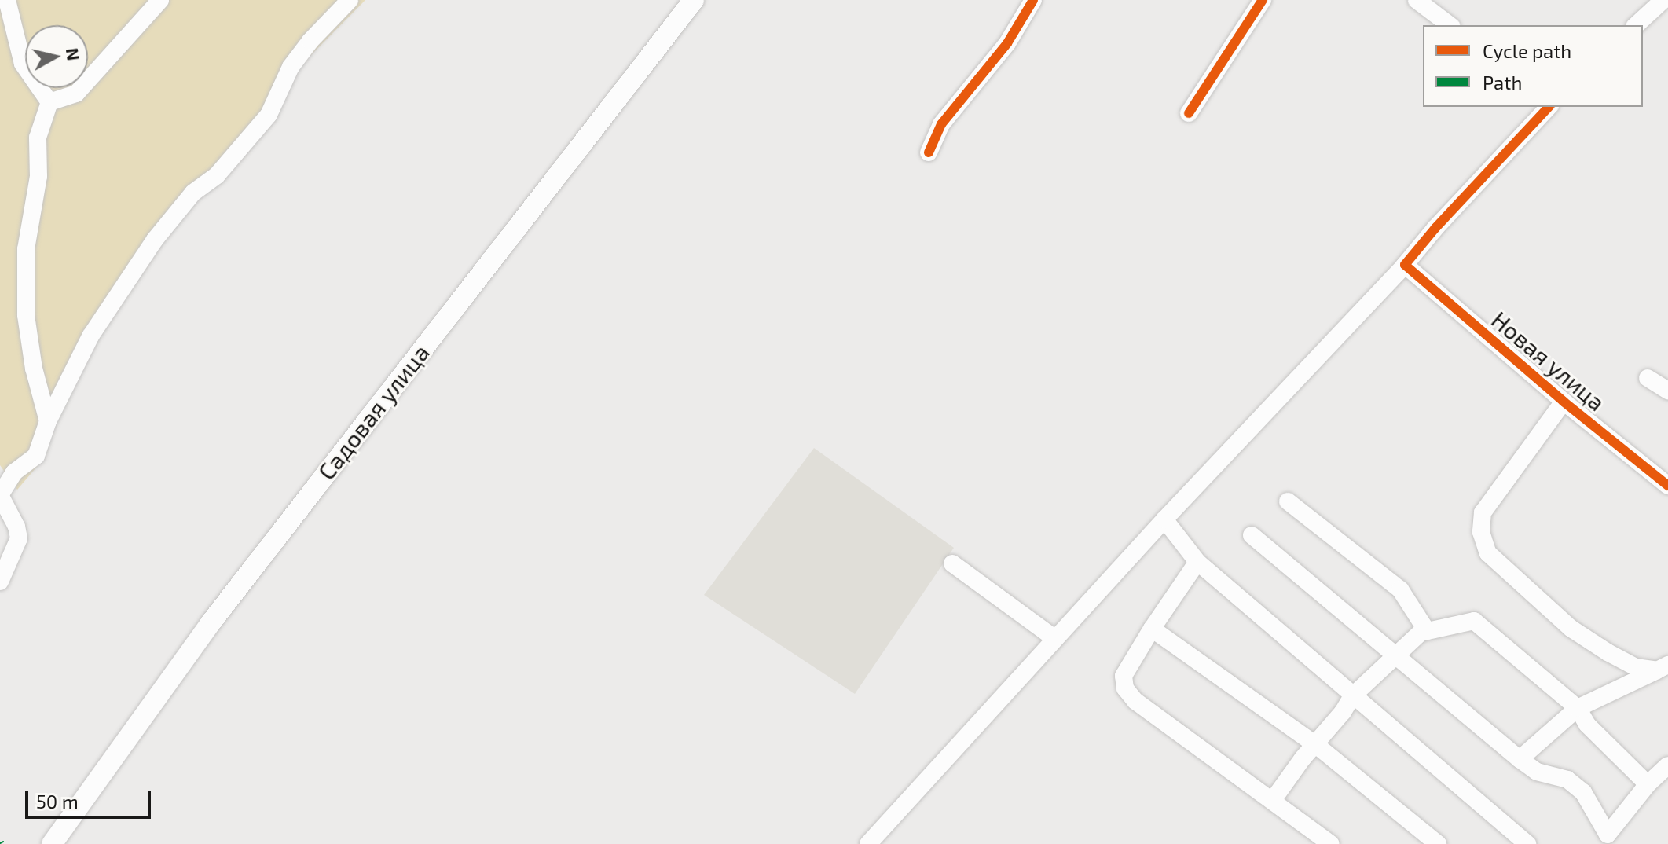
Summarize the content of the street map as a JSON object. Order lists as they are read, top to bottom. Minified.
{"streets":{"main road":["Садовая улица"],"street":["Новая улица"]},"legend":["Cycle path","Path"],"scale_bar":"50 m","north":"right"}
